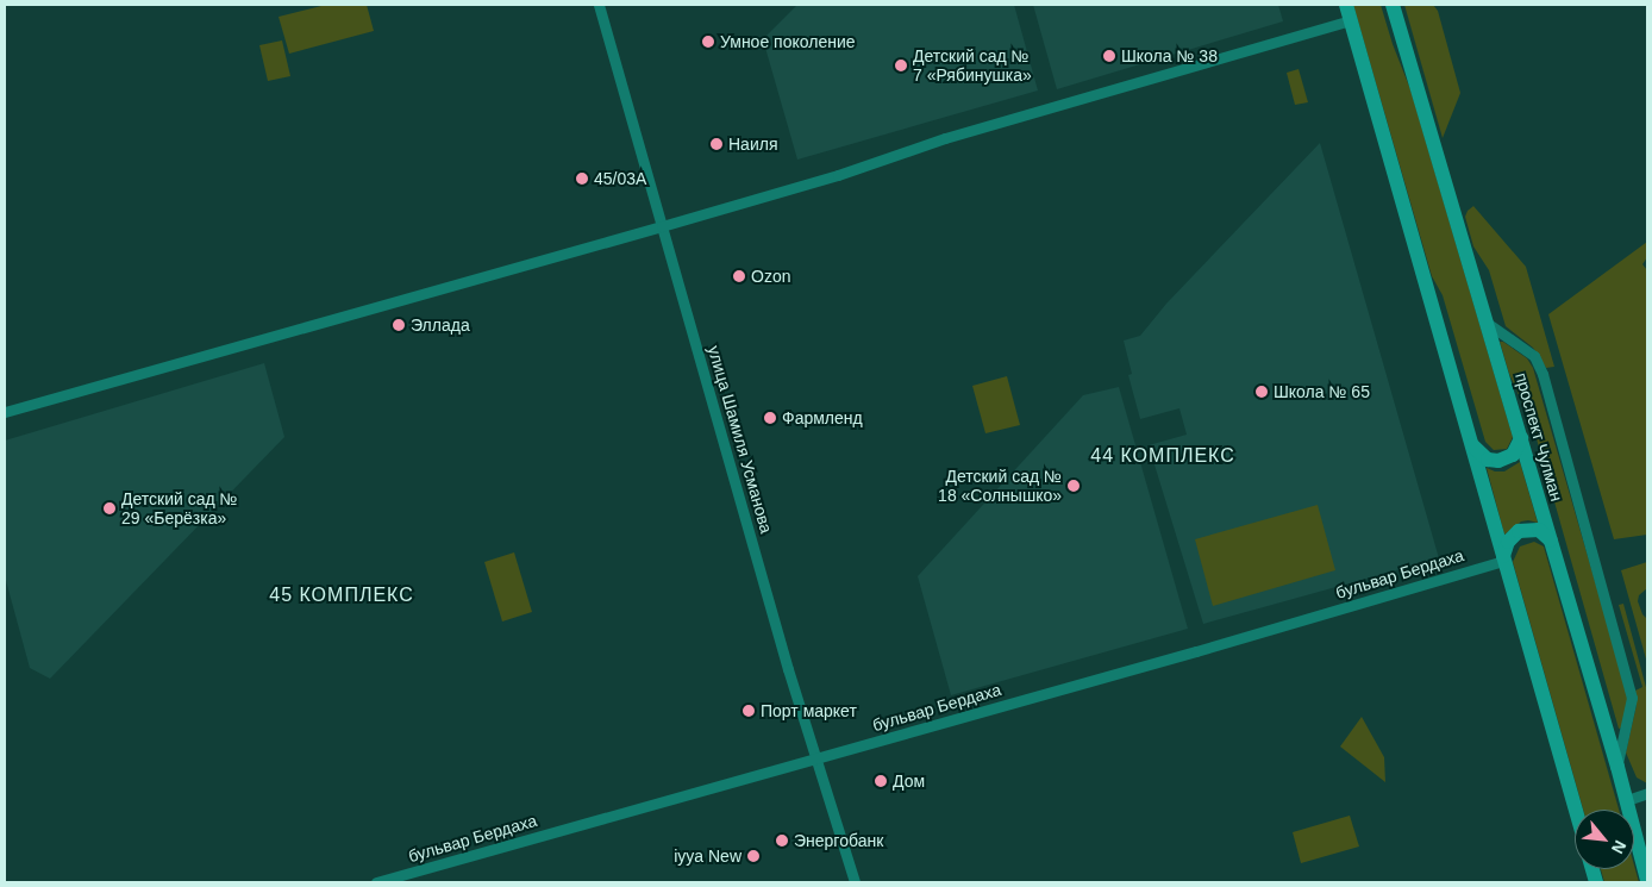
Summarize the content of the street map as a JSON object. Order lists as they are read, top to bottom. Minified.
{"streets":{"main road":["проспект Чулман"],"street":["улица Шамиля Усманова","бульвар Бердаха"]},"crossings":[["улица Шамиля Усманова","бульвар Бердаха"]],"districts":["44 КОМПЛЕКС","45 КОМПЛЕКС"],"places":["Умное поколение","Школа № 38","Детский сад № 7 «Рябинушка»","Наиля","45/03А","Ozon","Эллада","Школа № 65","Фармленд","Детский сад № 18 «Солнышко»","Детский сад № 29 «Берёзка»","Порт маркет","Дом","Энергобанк","iyya New"],"north":"bottom right"}
